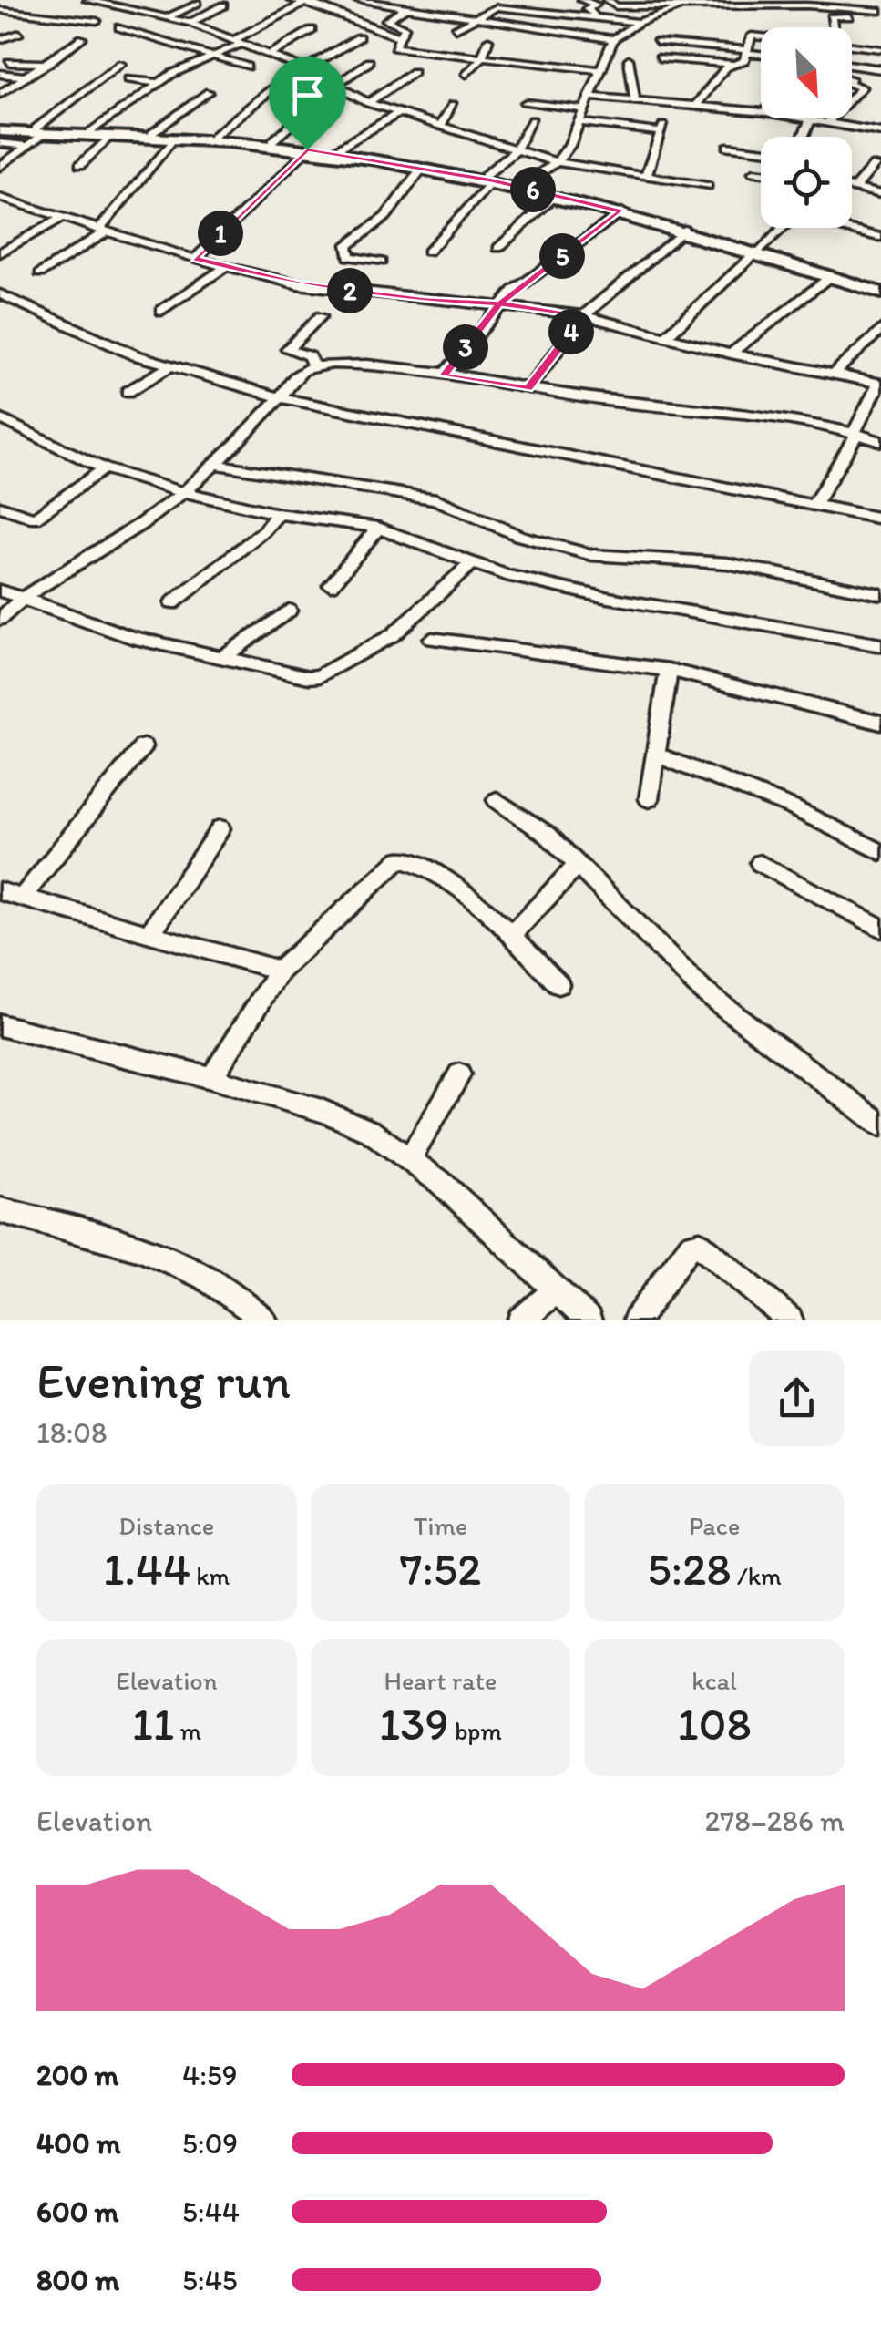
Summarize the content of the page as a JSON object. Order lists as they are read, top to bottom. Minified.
{"north":"bottom right","page":{"pins":["6","1","5","2","4","3"],"heading":["Evening run","18:08"],"stats":[["Distance","1.44 km"],["Time","7:52"],["Pace","5:28 /km"],["Elevation","11 m"],["Heart rate","139 bpm"],["kcal","108"]],"chart":["Elevation","278–286 m"],"list":[{"name":"200 m","note":"4:59"},{"name":"400 m","note":"5:09"},{"name":"600 m","note":"5:44"},{"name":"800 m","note":"5:45"}]}}
